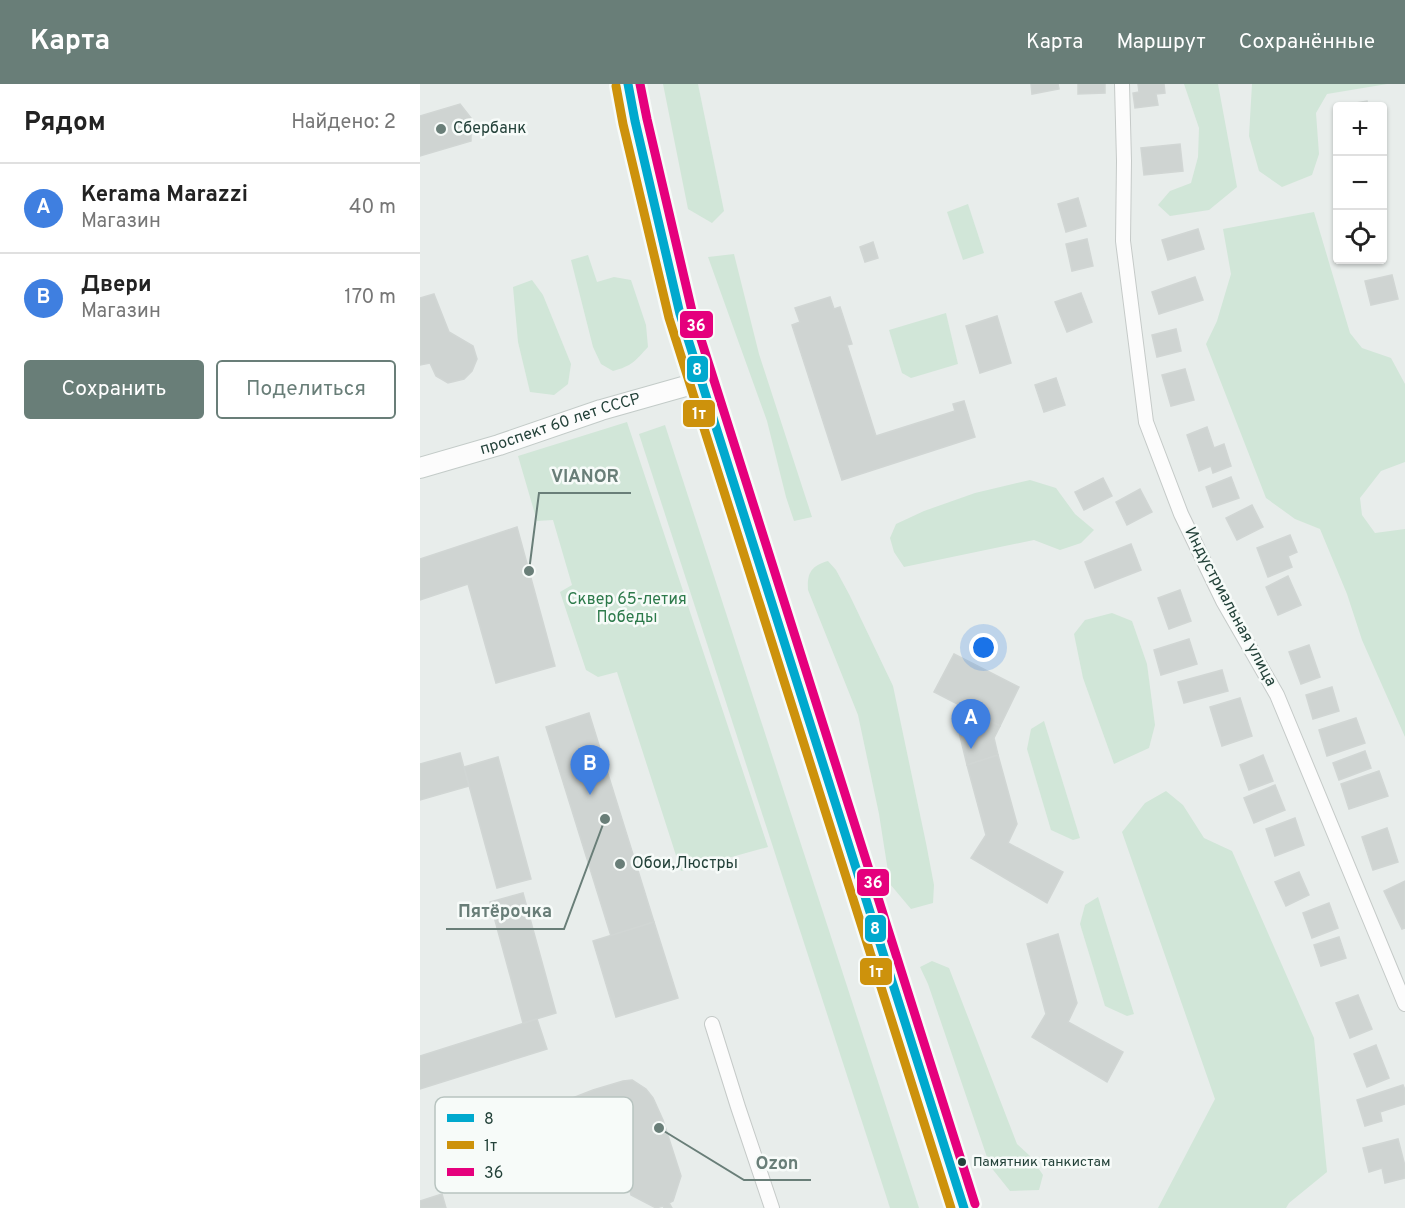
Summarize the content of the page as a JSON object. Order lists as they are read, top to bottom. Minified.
{"streets":{"main road":["проспект 60 лет СССР"],"street":["Индустриальная улица"]},"parks":["Сквер 65-летия Победы"],"places":["Сбербанк","VIANOR","Пятёрочка","Обои,Люстры","Ozon","Памятник танкистам"],"lines":["transit line 8","transit line 36","transit line 1т"],"legend":["8","1т","36"],"page":{"header":"Карта","nav":["Карта","Маршрут","Сохранённые"],"heading":["Рядом","Найдено: 2"],"map_buttons":["+","−"],"list":[{"mark":"A","name":"Kerama Marazzi","note":"Магазин","value":"40 m"},{"mark":"B","name":"Двери","note":"Магазин","value":"170 m"}],"buttons":["Сохранить","Поделиться"],"pins":["A","B"]}}
